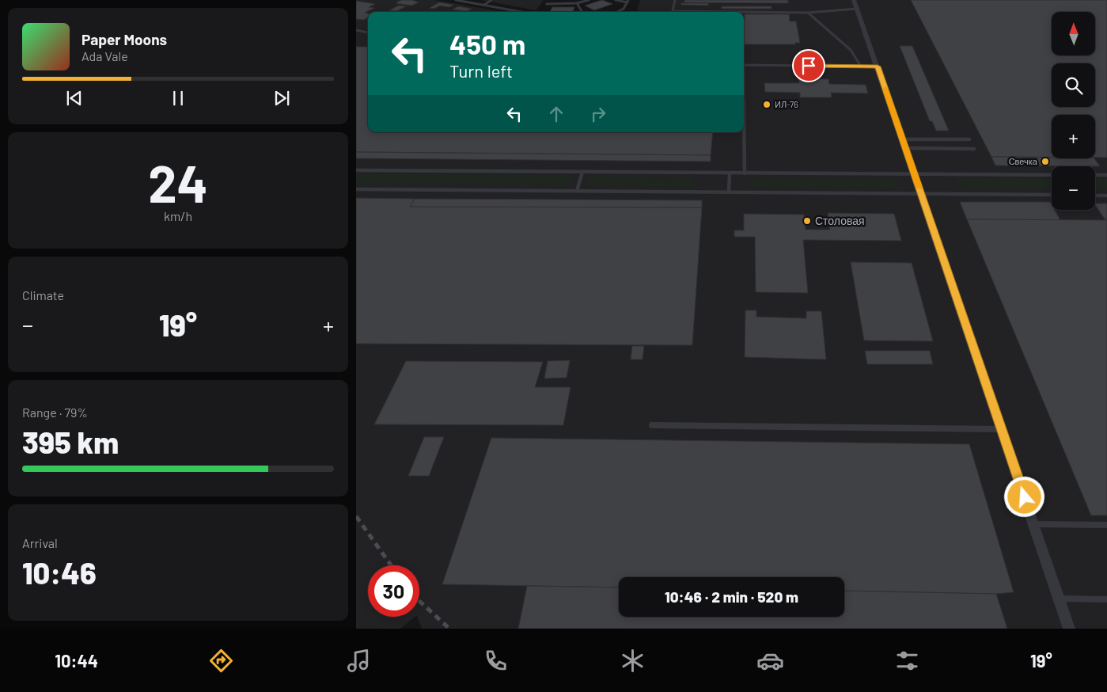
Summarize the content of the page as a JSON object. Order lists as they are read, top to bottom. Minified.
{"places":["ИЛ-76","Свечка","Столовая"],"north":"top","page":{"map_buttons":["+","−"],"turn":["450 m","Turn left"],"song":["Paper Moons","Ada Vale"],"tile":[["24","km/h"],"Climate",["Range · 79%","395 km"],["Arrival","10:46"]],"heat":["−","19°","+"],"limit":"30","trip":"10:46 · 2 min · 520 m","tabs":["10:44","19°"]}}
